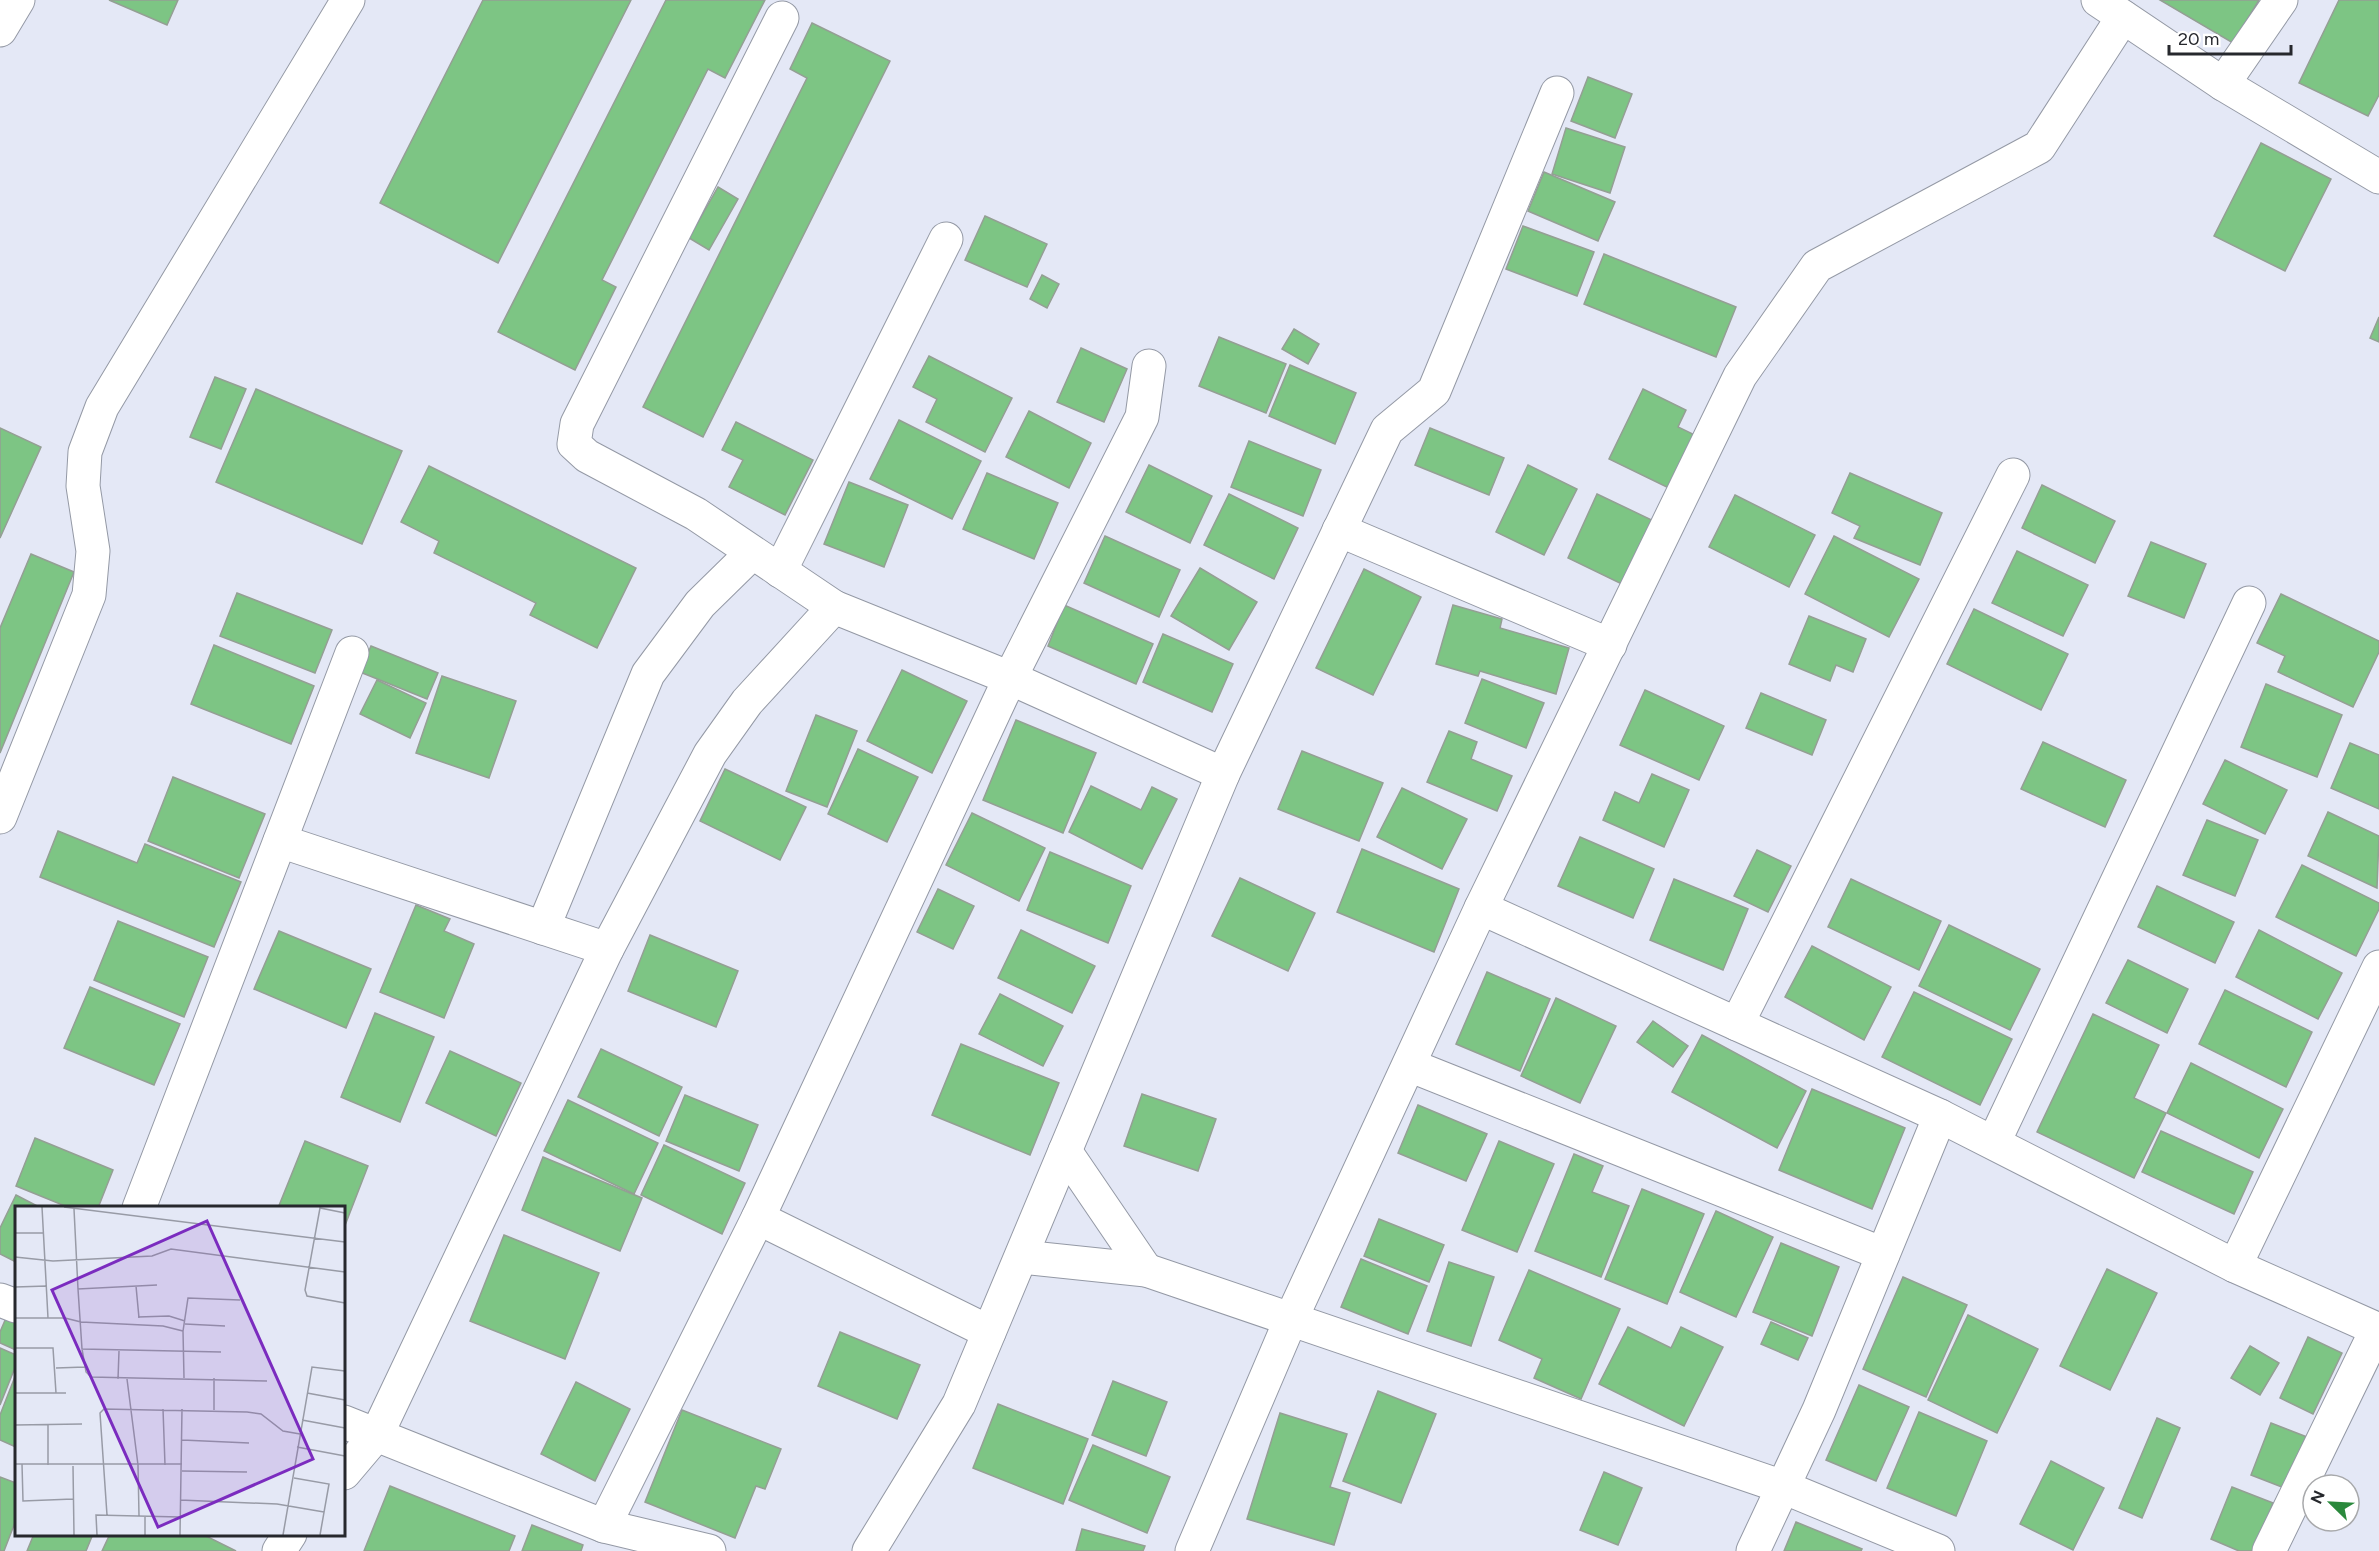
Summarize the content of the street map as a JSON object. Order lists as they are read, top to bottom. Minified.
{"scale_bar":"20 m","north":"top left"}
